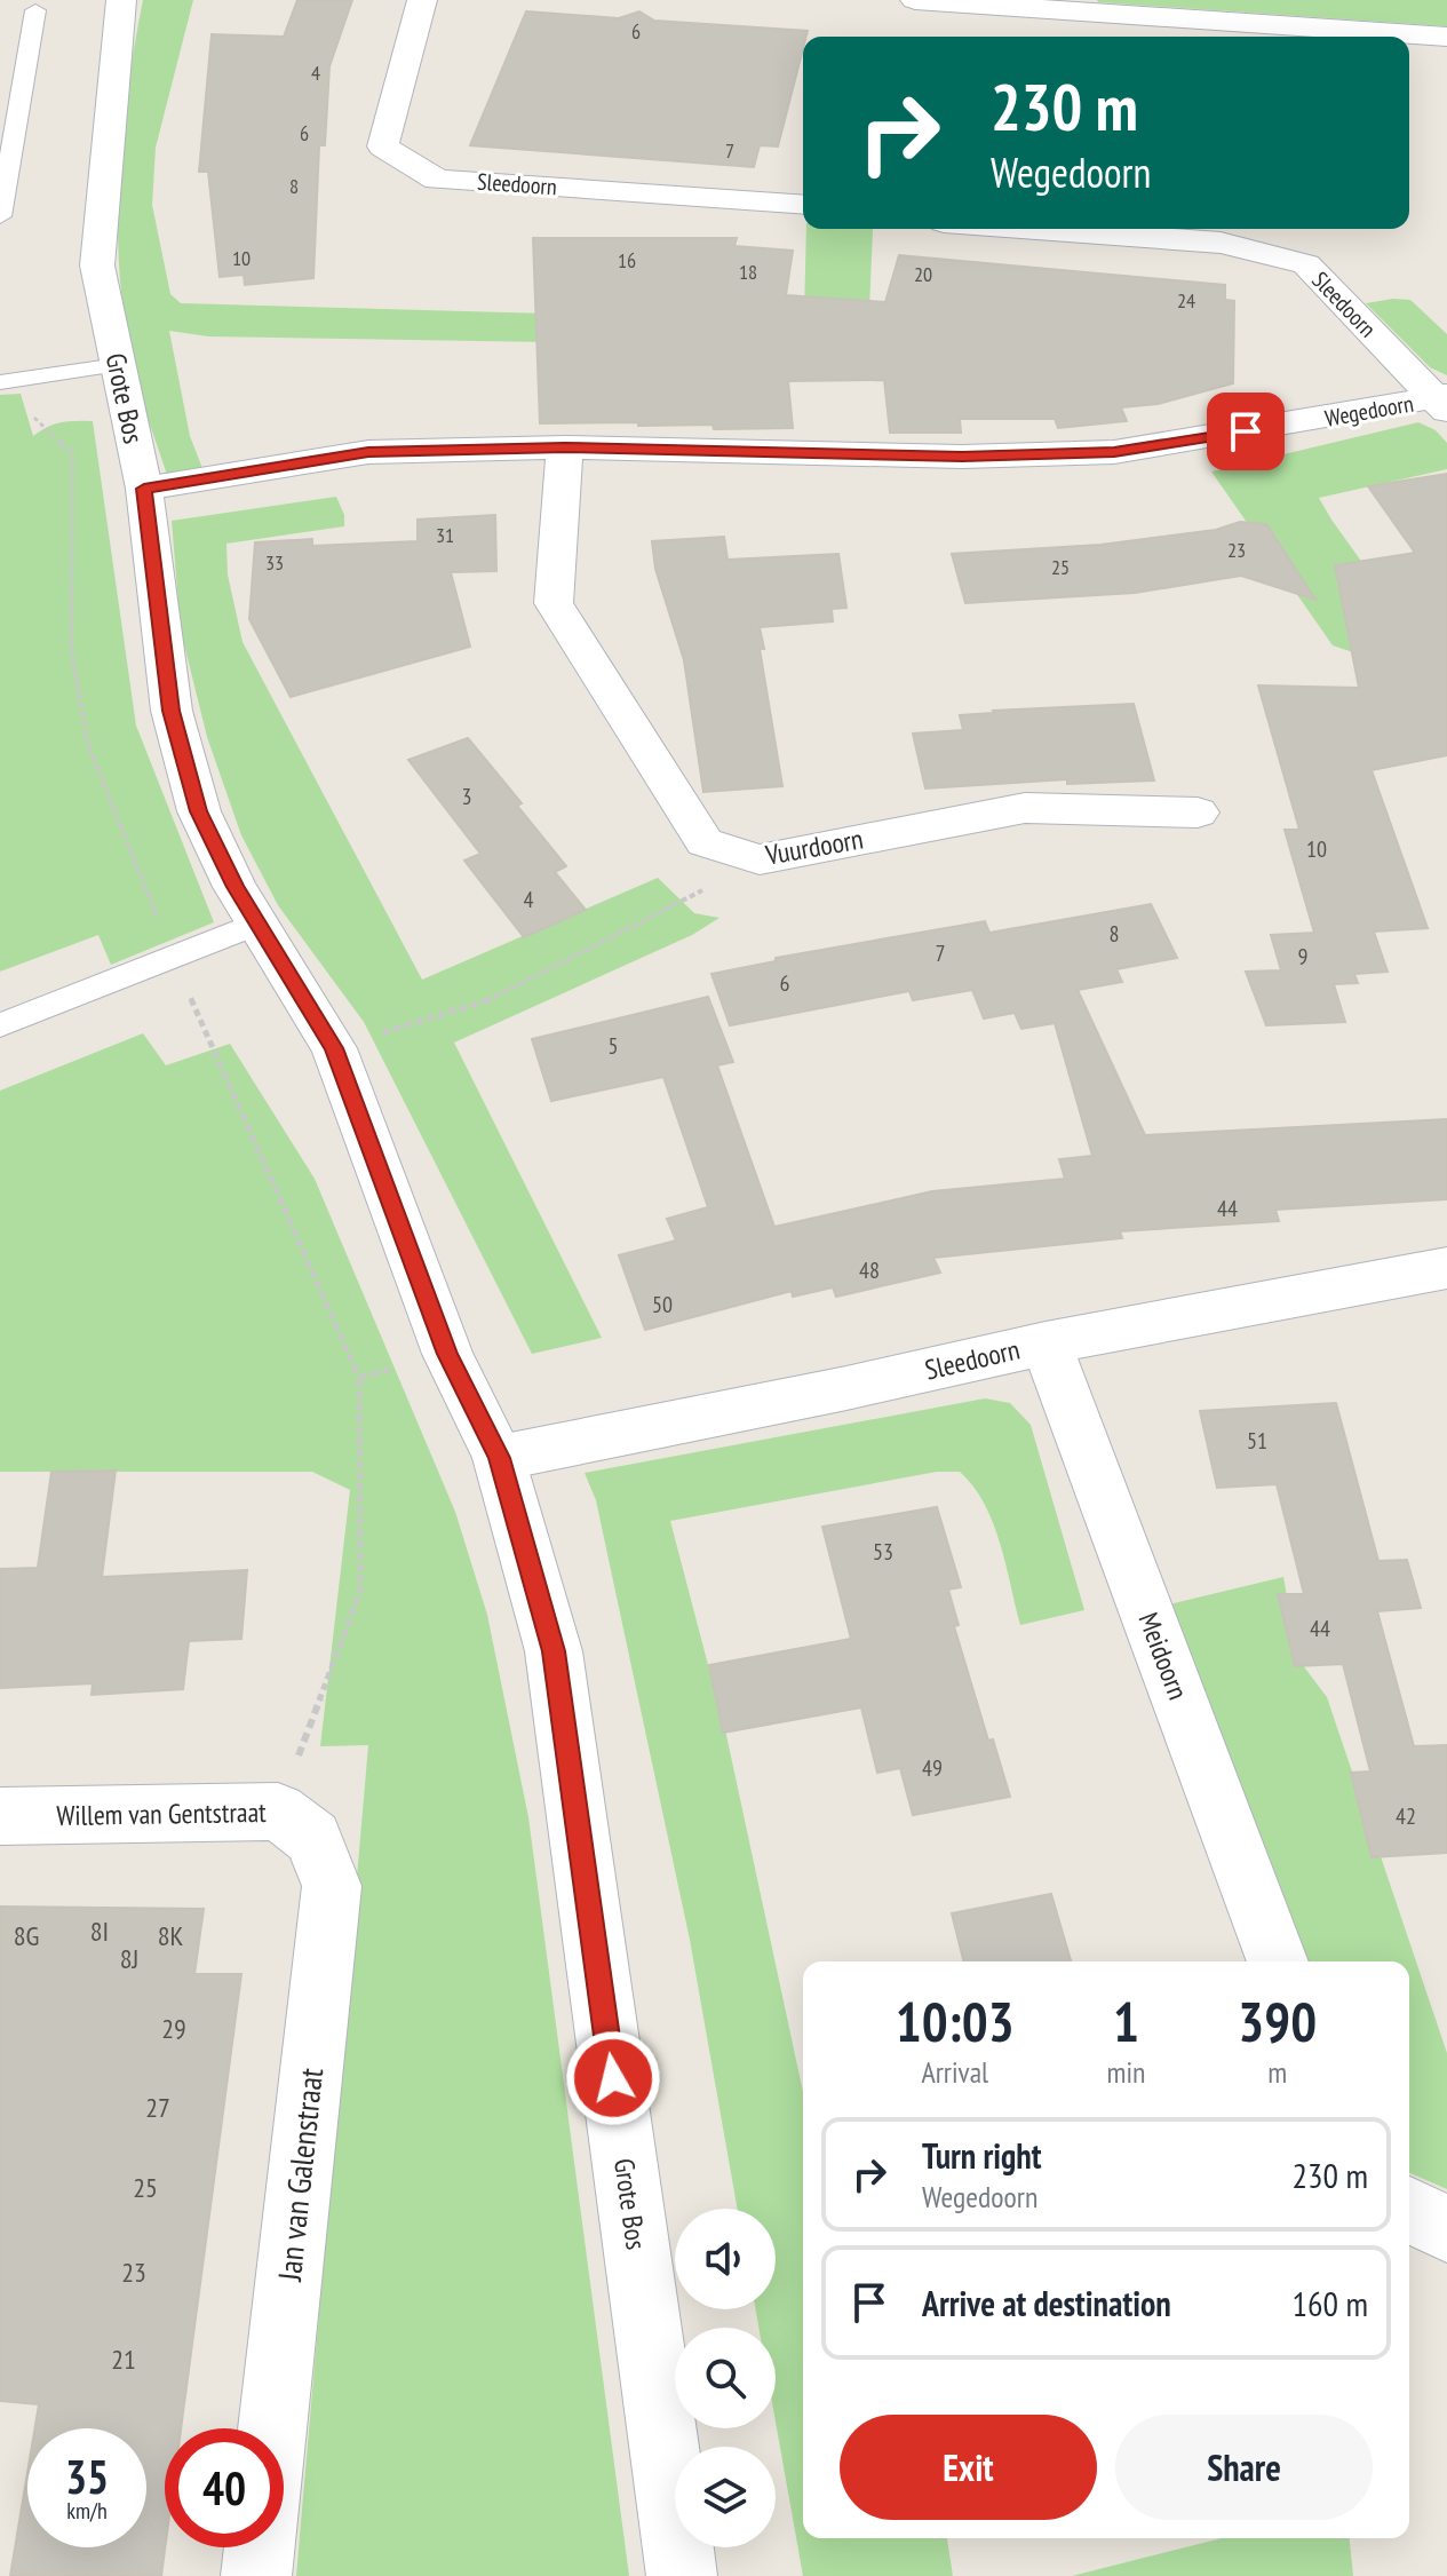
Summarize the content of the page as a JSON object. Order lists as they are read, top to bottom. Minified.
{"streets":{"street":["Sleedoorn","Grote Bos","Wegedoorn","Vuurdoorn","Meidoorn","Willem van Gentstraat","Jan van Galenstraat"]},"crossings":[["Sleedoorn","Grote Bos"],["Sleedoorn","Wegedoorn"],["Sleedoorn","Meidoorn"],["Grote Bos","Wegedoorn"],["Wegedoorn","Vuurdoorn"],["Willem van Gentstraat","Jan van Galenstraat"]],"house_numbers":["6","4","6","7","8","10","16","18","20","24","31","23","33","25","3","10","4","8","7","9","6","5","44","48","50","51","53","44","49","42","8I","8G","8K","8J","29","27","25","23","21"],"page":{"turn":["230 m","Wegedoorn"],"eta":["10:03","Arrival","1","min","390","m"],"list":[{"name":"Turn right","note":"Wegedoorn","value":"230 m"},{"name":"Arrive at destination","value":"160 m"}],"buttons":["Exit","Share"],"speed":"35 km/h","limit":"40"}}
